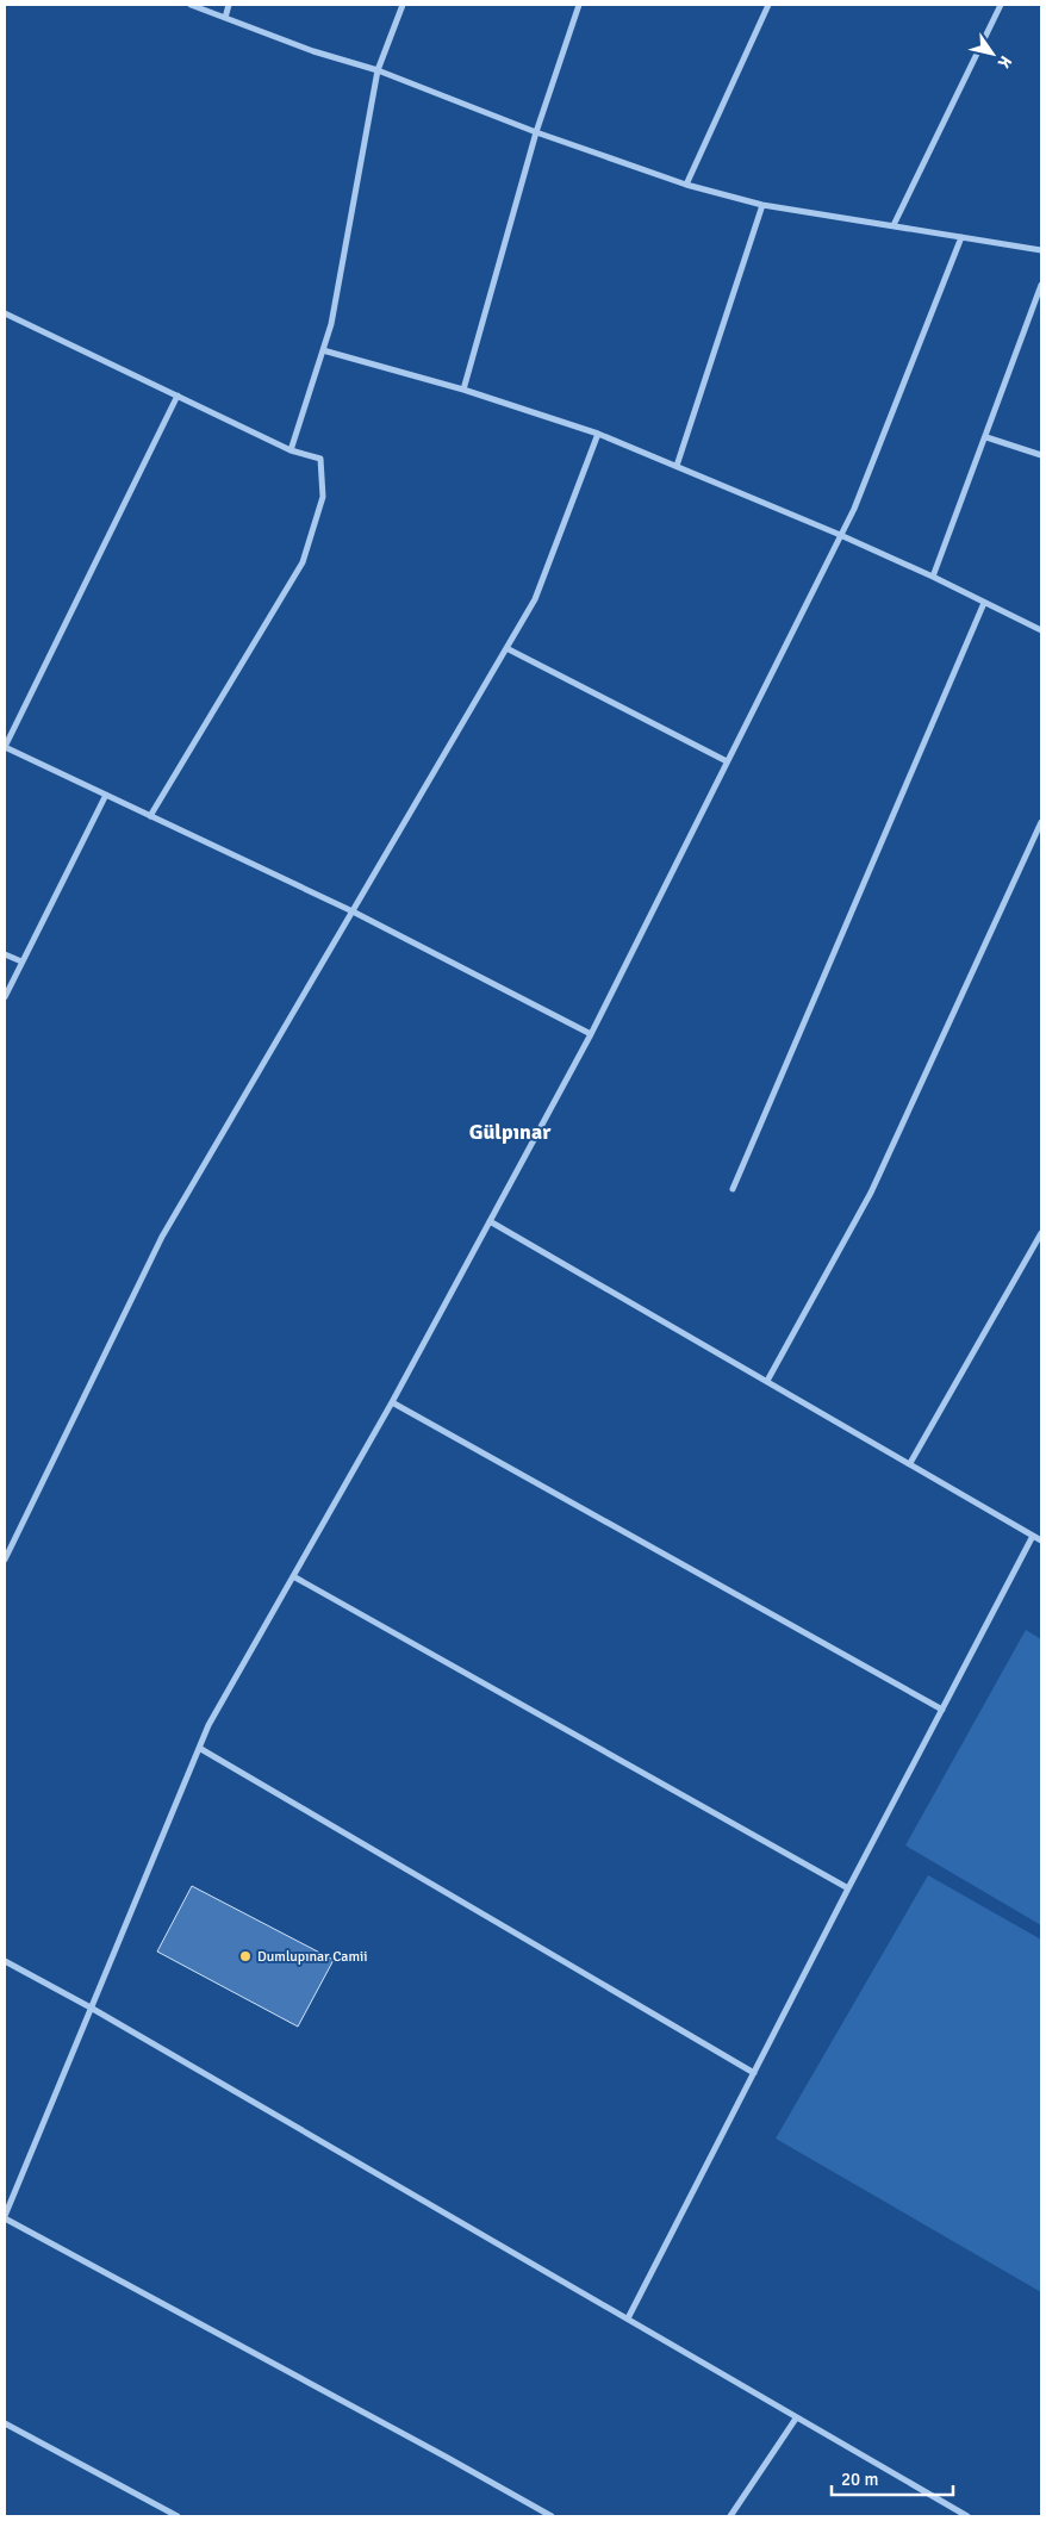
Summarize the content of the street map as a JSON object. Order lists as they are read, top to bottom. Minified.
{"districts":["Gülpınar"],"places":["Dumlupınar Camii"],"scale_bar":"20 m","north":"bottom right"}
